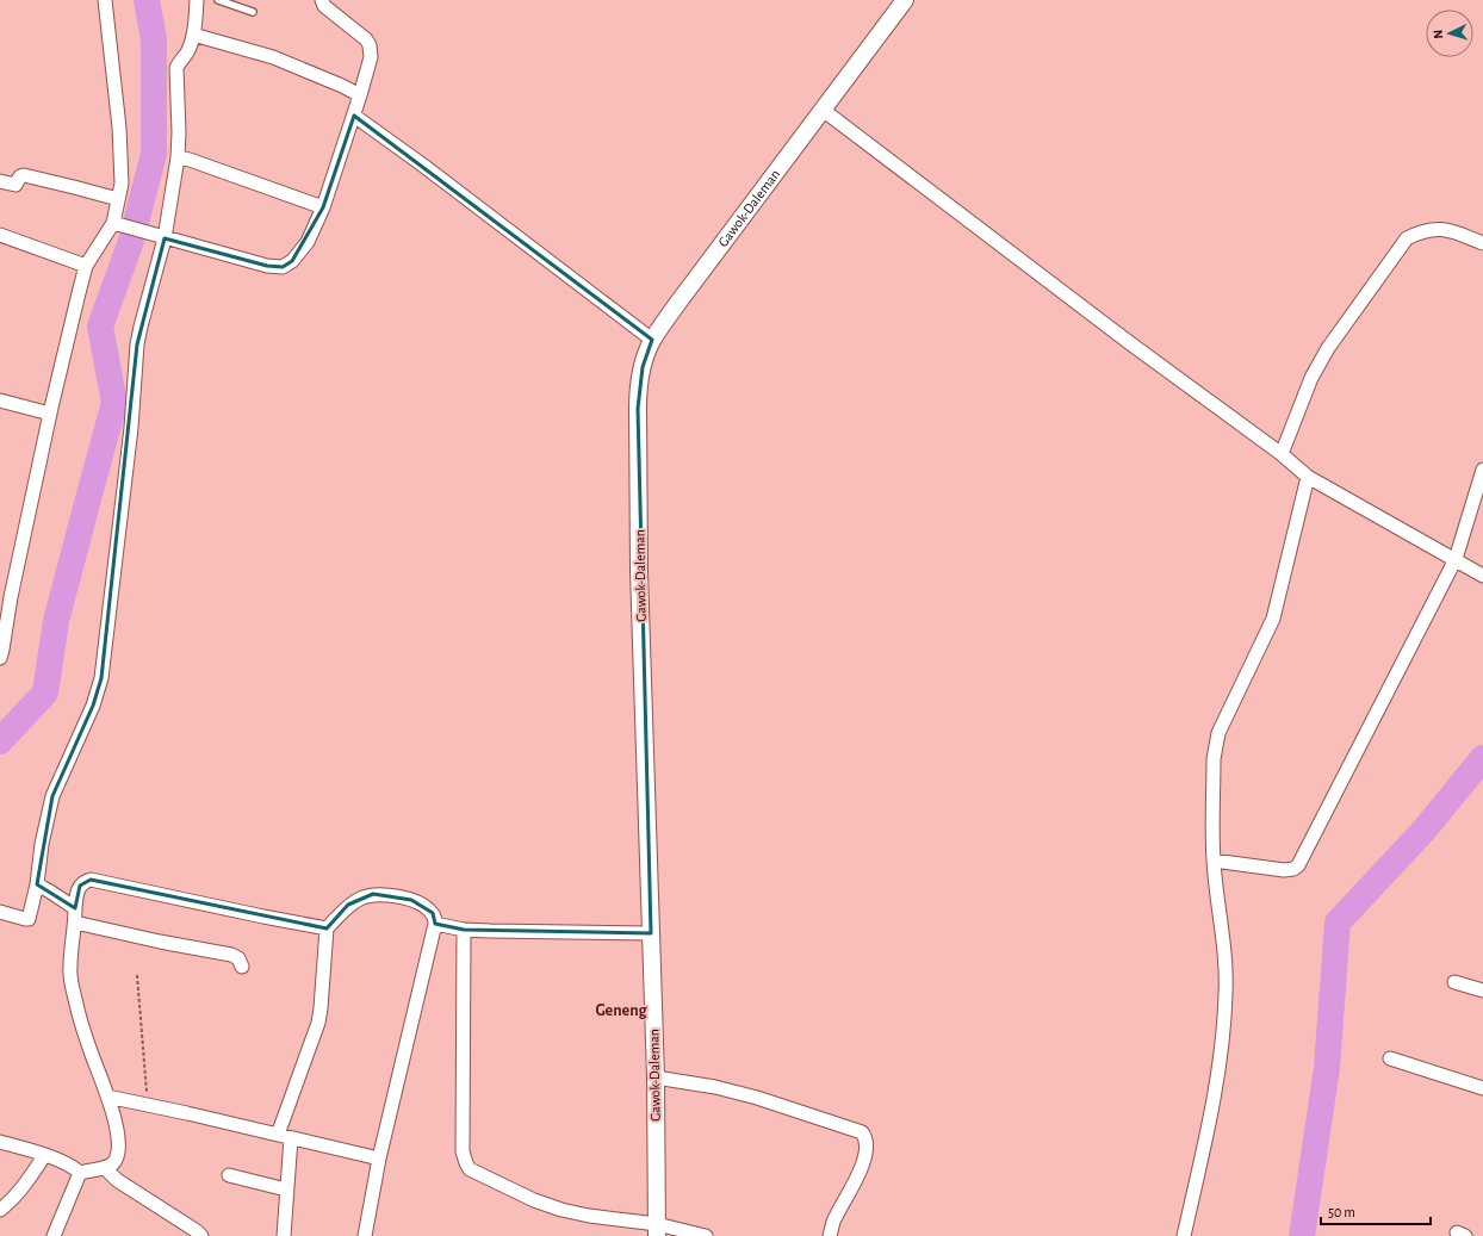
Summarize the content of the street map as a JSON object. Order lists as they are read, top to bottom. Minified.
{"streets":{"street":["Gawok-Daleman"]},"districts":["Geneng"],"scale_bar":"50 m","north":"left"}
